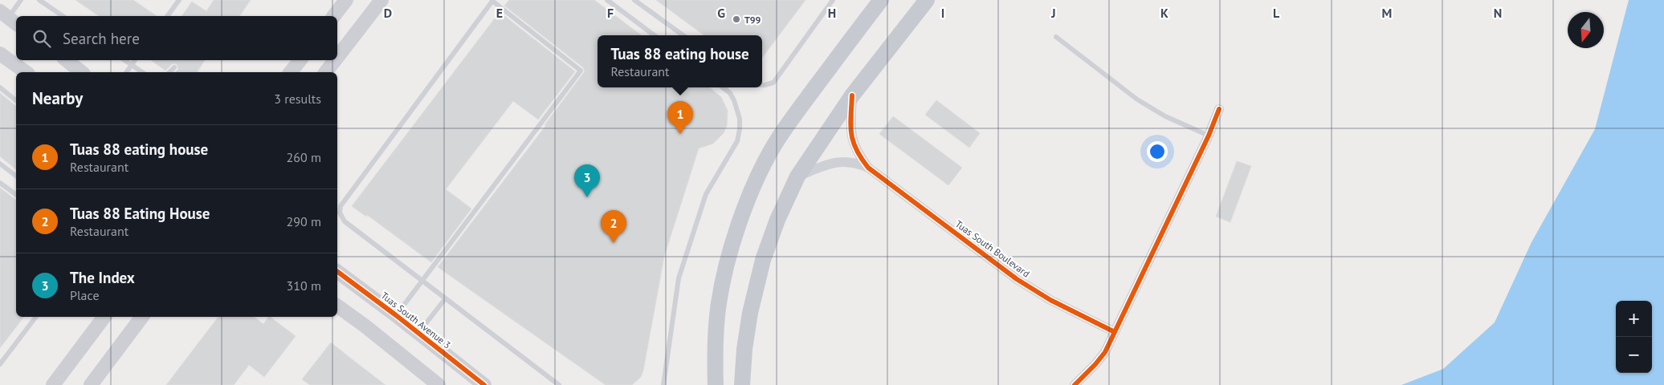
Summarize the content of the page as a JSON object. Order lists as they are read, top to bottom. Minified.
{"streets":{"street":["Tuas South Boulevard","Tuas South Avenue 3"]},"places":["T99"],"north":"bottom","page":{"search":"Search here","popup":["Tuas 88 eating house","Restaurant"],"heading":["Nearby","3 results"],"pins":["1","3","2"],"list":[{"mark":"1","name":"Tuas 88 eating house","note":"Restaurant","value":"260 m"},{"mark":"2","name":"Tuas 88 Eating House","note":"Restaurant","value":"290 m"},{"mark":"3","name":"The Index","note":"Place","value":"310 m"}],"map_buttons":["+","−"]},"grid":{"columns":["D","E","F","G","H","I","J","K","L","M","N"]}}
